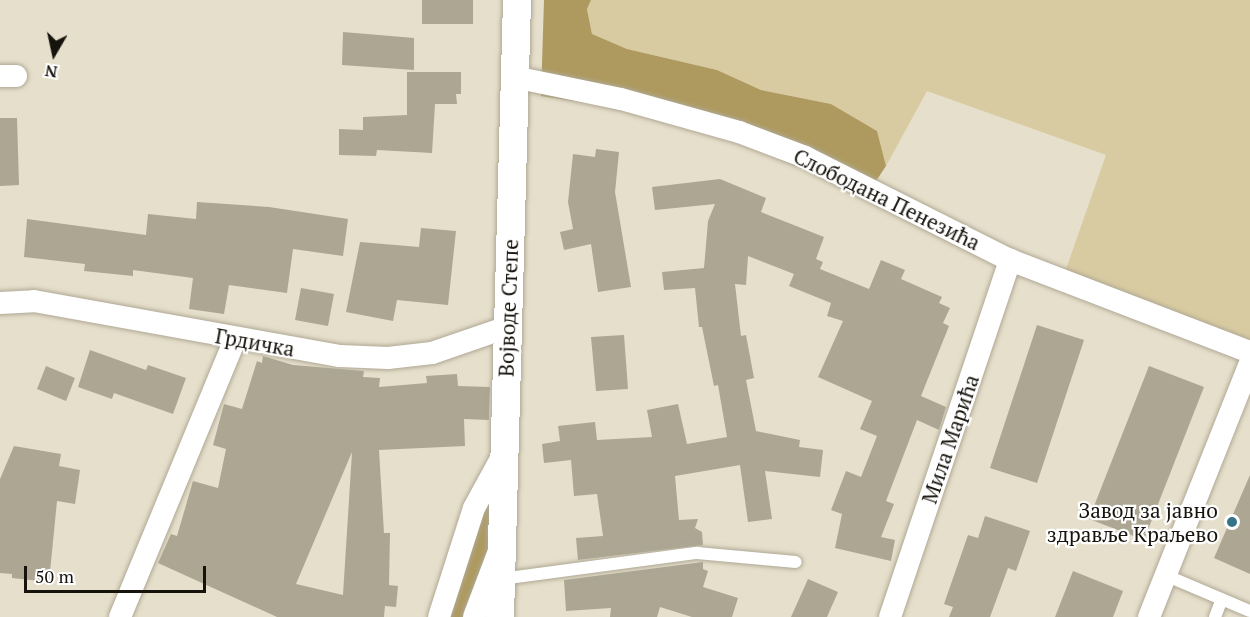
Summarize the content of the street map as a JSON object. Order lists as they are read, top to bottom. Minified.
{"streets":{"street":["Слободана Пенезића","Војводе Степе","Грдичка","Мила Марића"]},"crossings":[["Слободана Пенезића","Војводе Степе"],["Слободана Пенезића","Мила Марића"],["Војводе Степе","Грдичка"]],"places":["Завод за јавно здравље Краљево"],"scale_bar":"50 m","north":"bottom"}
